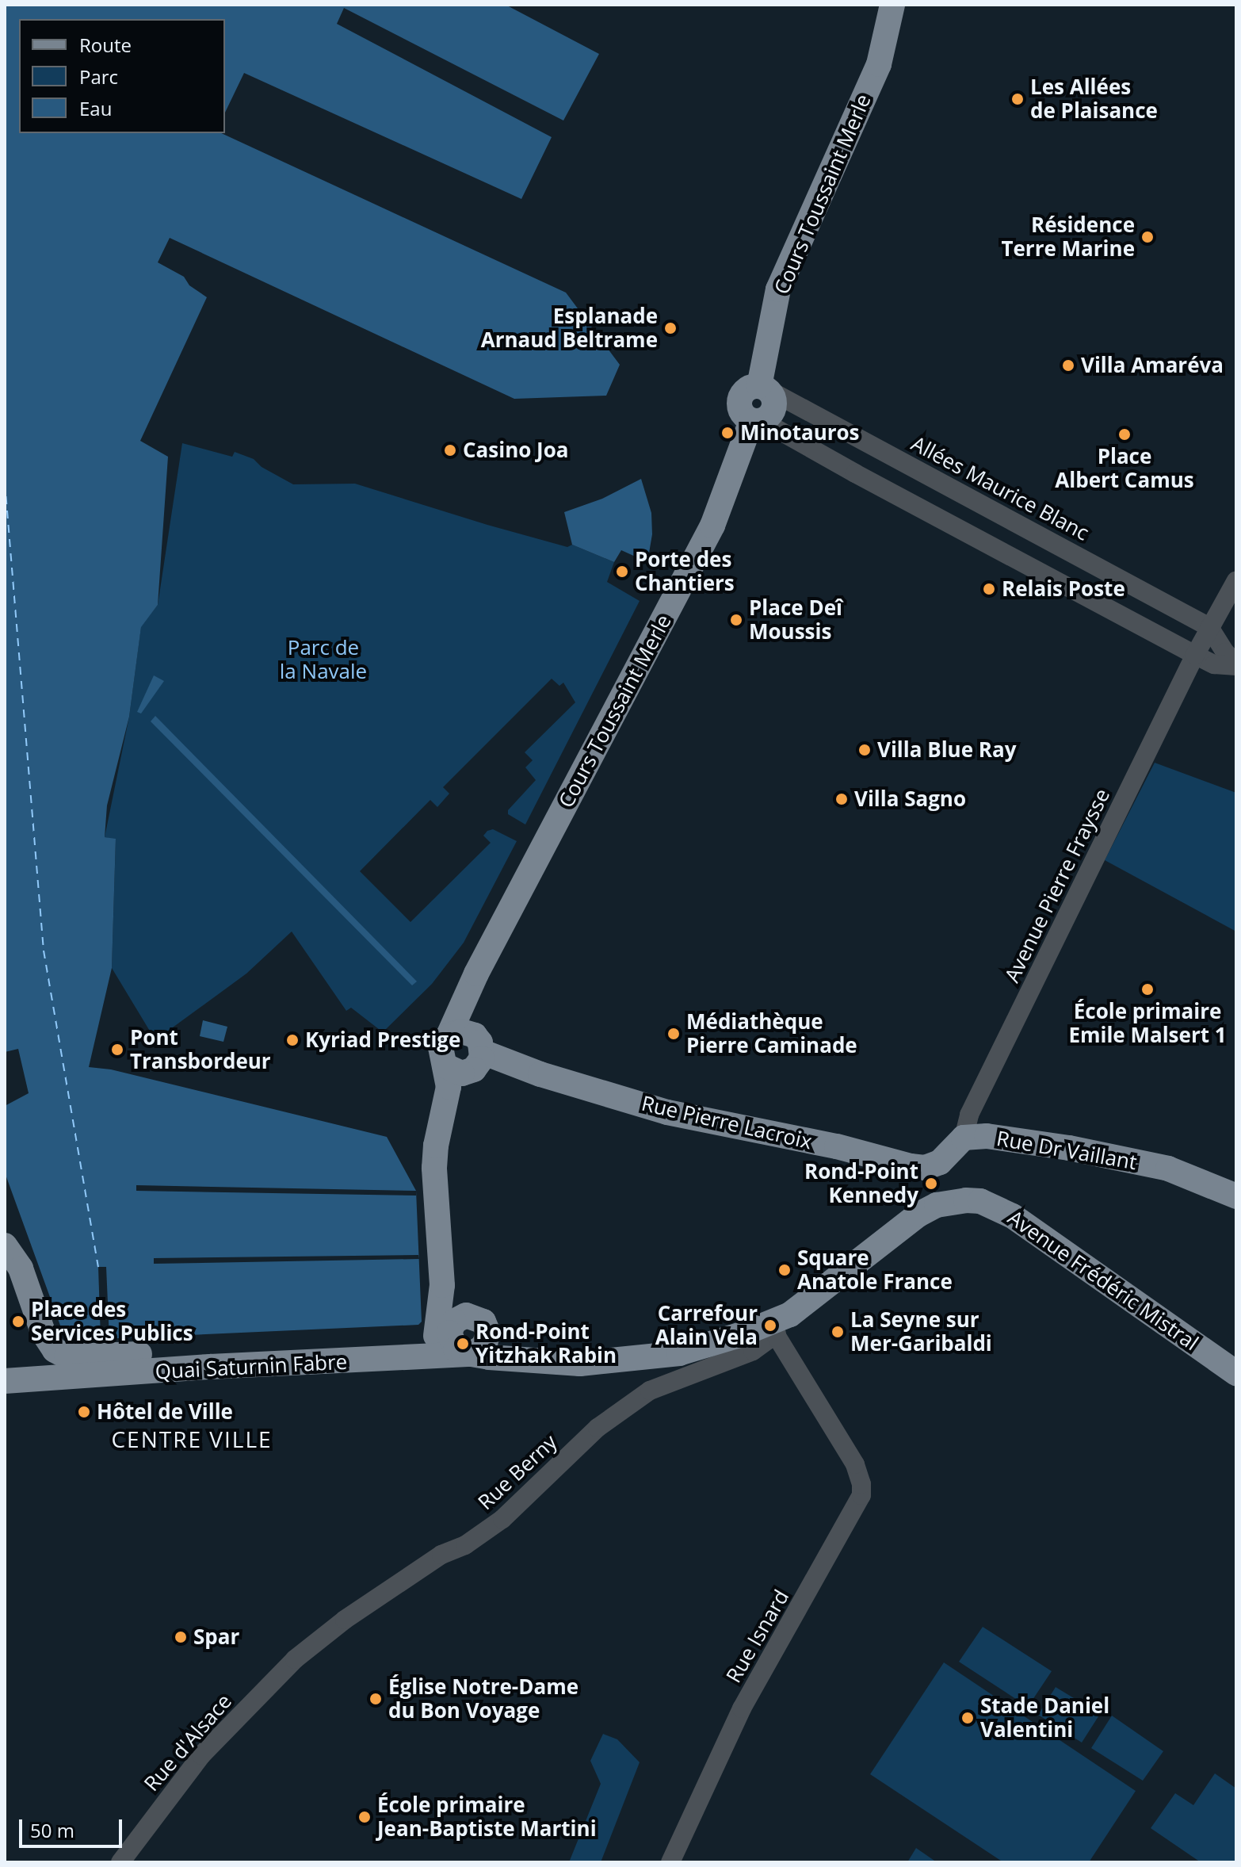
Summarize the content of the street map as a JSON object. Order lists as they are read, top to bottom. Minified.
{"streets":{"main road":["Cours Toussaint Merle","Rue Pierre Lacroix","Rue Dr Vaillant","Avenue Frédéric Mistral","Quai Saturnin Fabre"],"street":["Allées Maurice Blanc","Avenue Pierre Fraysse","Rue Berny","Rue Isnard","Rue d'Alsace"]},"crossings":[["Cours Toussaint Merle","Allées Maurice Blanc"],["Cours Toussaint Merle","Rue Pierre Lacroix"],["Allées Maurice Blanc","Avenue Pierre Fraysse"],["Avenue Pierre Fraysse","Rue Pierre Lacroix"],["Avenue Pierre Fraysse","Rue Dr Vaillant"],["Rue Pierre Lacroix","Rue Dr Vaillant"],["Avenue Frédéric Mistral","Quai Saturnin Fabre"],["Quai Saturnin Fabre","Rue Berny"],["Quai Saturnin Fabre","Rue Isnard"],["Rue Berny","Rue Isnard"],["Rue Berny","Rue d'Alsace"]],"districts":["CENTRE VILLE"],"parks":["Parc de la Navale"],"places":["Les Allées de Plaisance","Résidence Terre Marine","Esplanade Arnaud Beltrame","Villa Amaréva","Minotauros","Place Albert Camus","Casino Joa","Porte des Chantiers","Relais Poste","Place Deî Moussis","Villa Blue Ray","Villa Sagno","École primaire Emile Malsert 1","Médiathèque Pierre Caminade","Kyriad Prestige","Pont Transbordeur","Rond-Point Kennedy","Square Anatole France","Place des Services Publics","Carrefour Alain Vela","La Seyne sur Mer-Garibaldi","Rond-Point Yitzhak Rabin","Hôtel de Ville","Spar","Église Notre-Dame du Bon Voyage","Stade Daniel Valentini","École primaire Jean-Baptiste Martini"],"legend":["Route","Parc","Eau"],"scale_bar":"50 m"}
